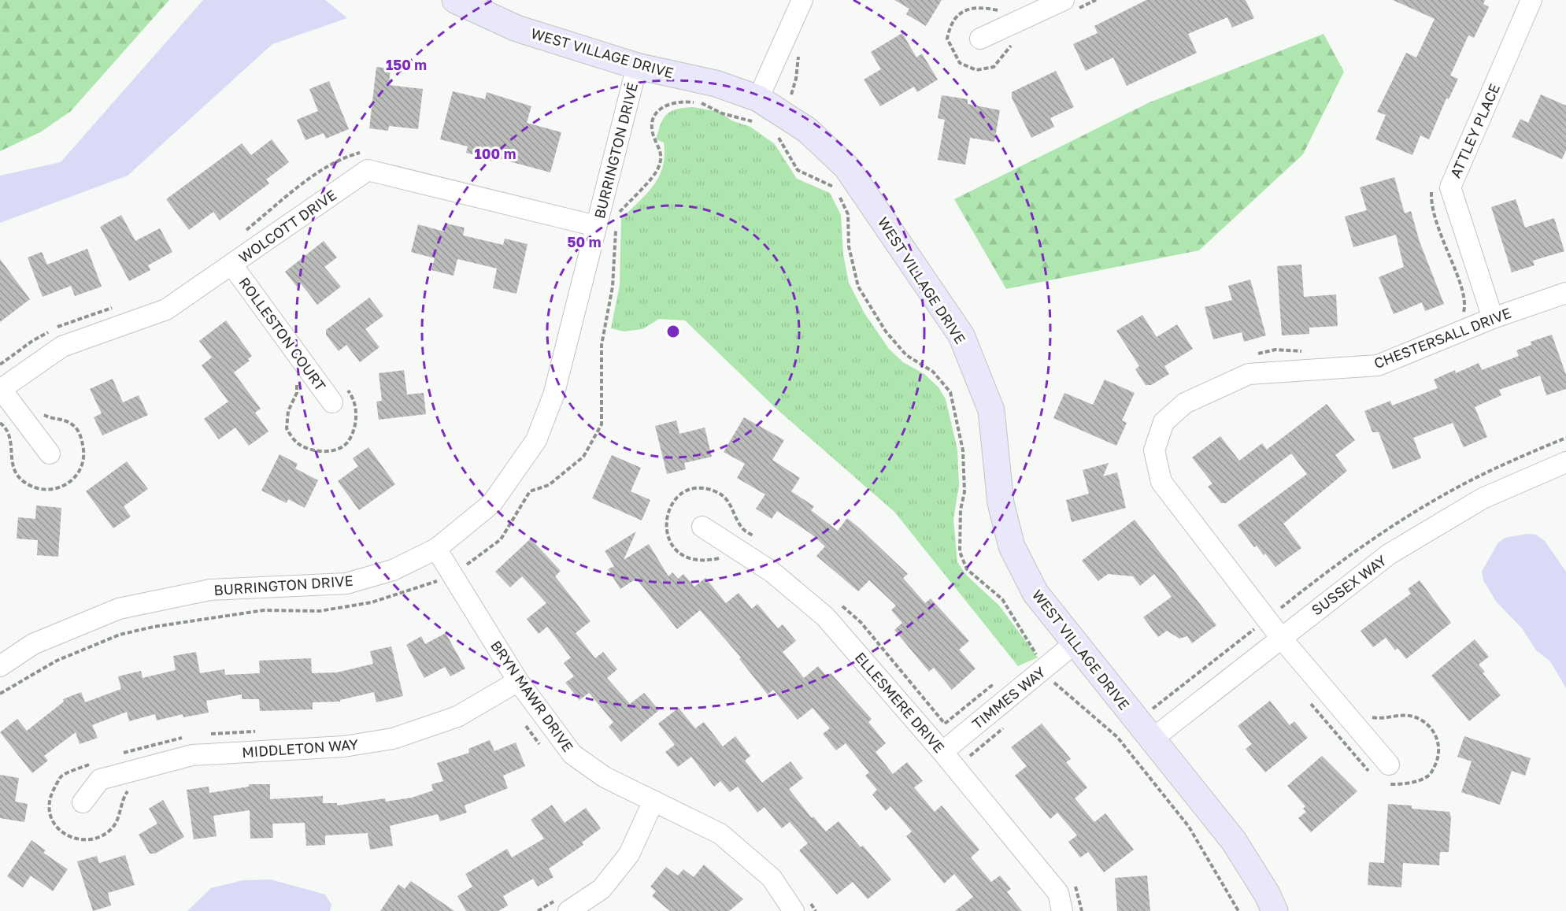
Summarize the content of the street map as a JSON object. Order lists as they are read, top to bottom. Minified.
{"streets":{"street":["WEST VILLAGE DRIVE","ATTLEY PLACE","BURRINGTON DRIVE","WOLCOTT DRIVE","ROLLESTON COURT","CHESTERSALL DRIVE","SUSSEX WAY","BRYN MAWR DRIVE","TIMMES WAY","ELLESMERE DRIVE","MIDDLETON WAY"]},"crossings":[["WEST VILLAGE DRIVE","BURRINGTON DRIVE"],["WEST VILLAGE DRIVE","SUSSEX WAY"],["WEST VILLAGE DRIVE","TIMMES WAY"],["ATTLEY PLACE","CHESTERSALL DRIVE"],["BURRINGTON DRIVE","WOLCOTT DRIVE"],["BURRINGTON DRIVE","BRYN MAWR DRIVE"],["WOLCOTT DRIVE","ROLLESTON COURT"],["CHESTERSALL DRIVE","SUSSEX WAY"],["BRYN MAWR DRIVE","MIDDLETON WAY"],["TIMMES WAY","ELLESMERE DRIVE"]],"rings":["150 m","100 m","50 m"]}
